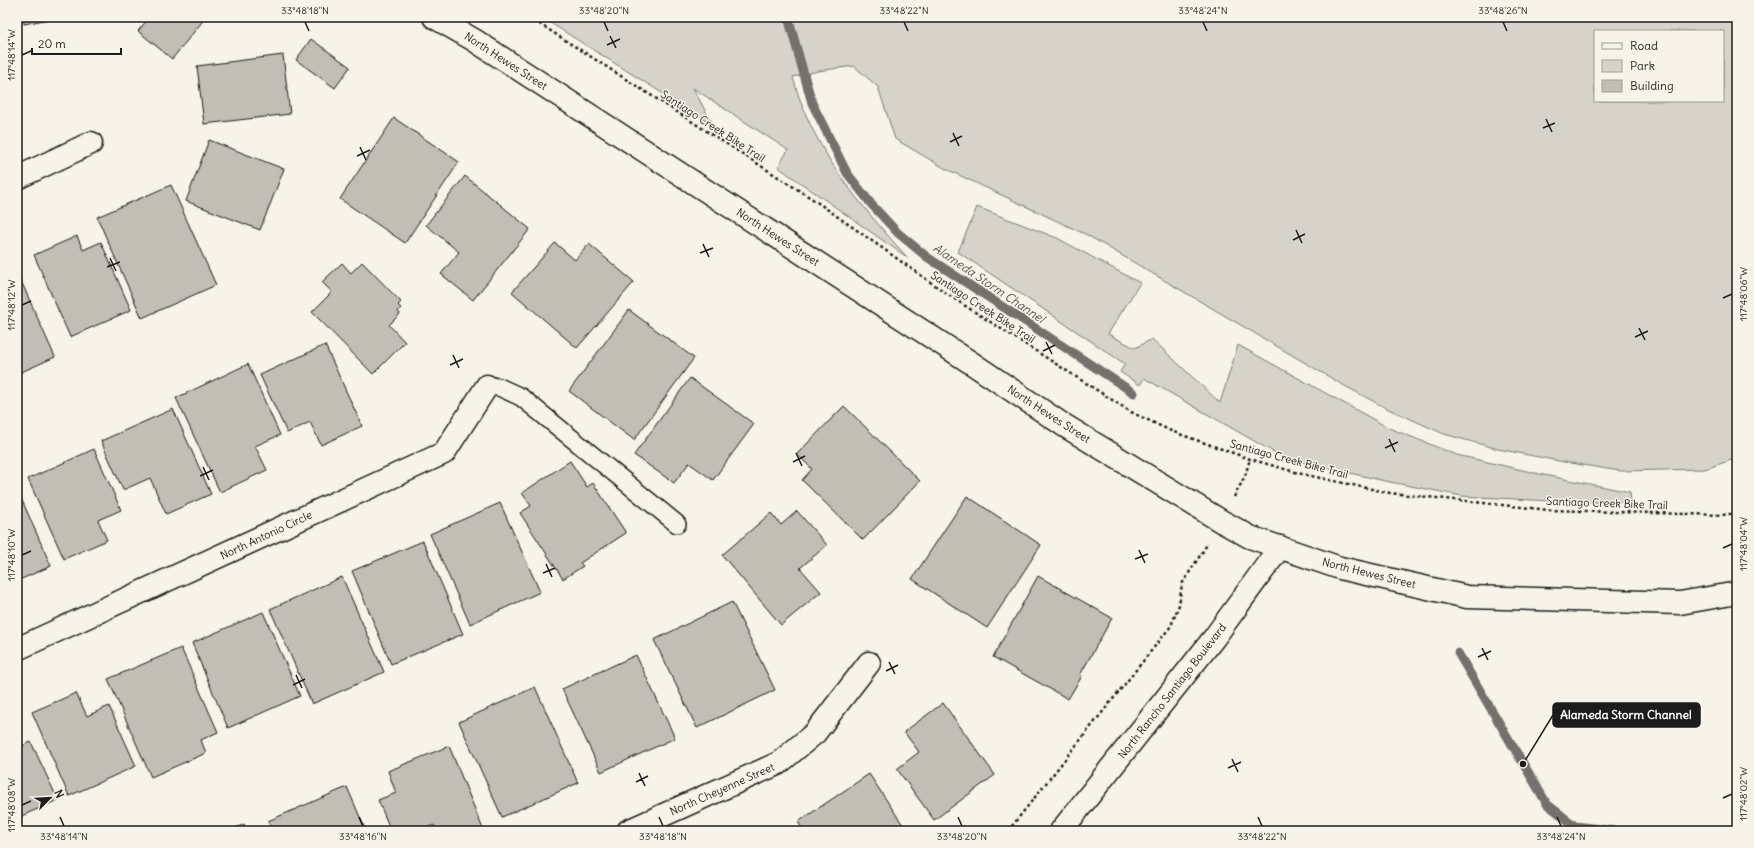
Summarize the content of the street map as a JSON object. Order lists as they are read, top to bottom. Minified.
{"streets":{"main road":["North Hewes Street","North Antonio Circle","North Rancho Santiago Boulevard","North Cheyenne Street"],"path":["Santiago Creek Bike Trail"]},"crossings":[["North Hewes Street","North Rancho Santiago Boulevard"]],"water":["Alameda Storm Channel"],"places":["Alameda Storm Channel"],"legend":["Road","Park","Building"],"scale_bar":"20 m","north":"top right","coordinates":["33°48'18\"N","33°48'20\"N","33°48'22\"N","33°48'24\"N","33°48'26\"N","117°48'14\"W","117°48'06\"W","117°48'12\"W","117°48'04\"W","117°48'10\"W","117°48'02\"W","117°48'08\"W","33°48'14\"N","33°48'16\"N"]}
